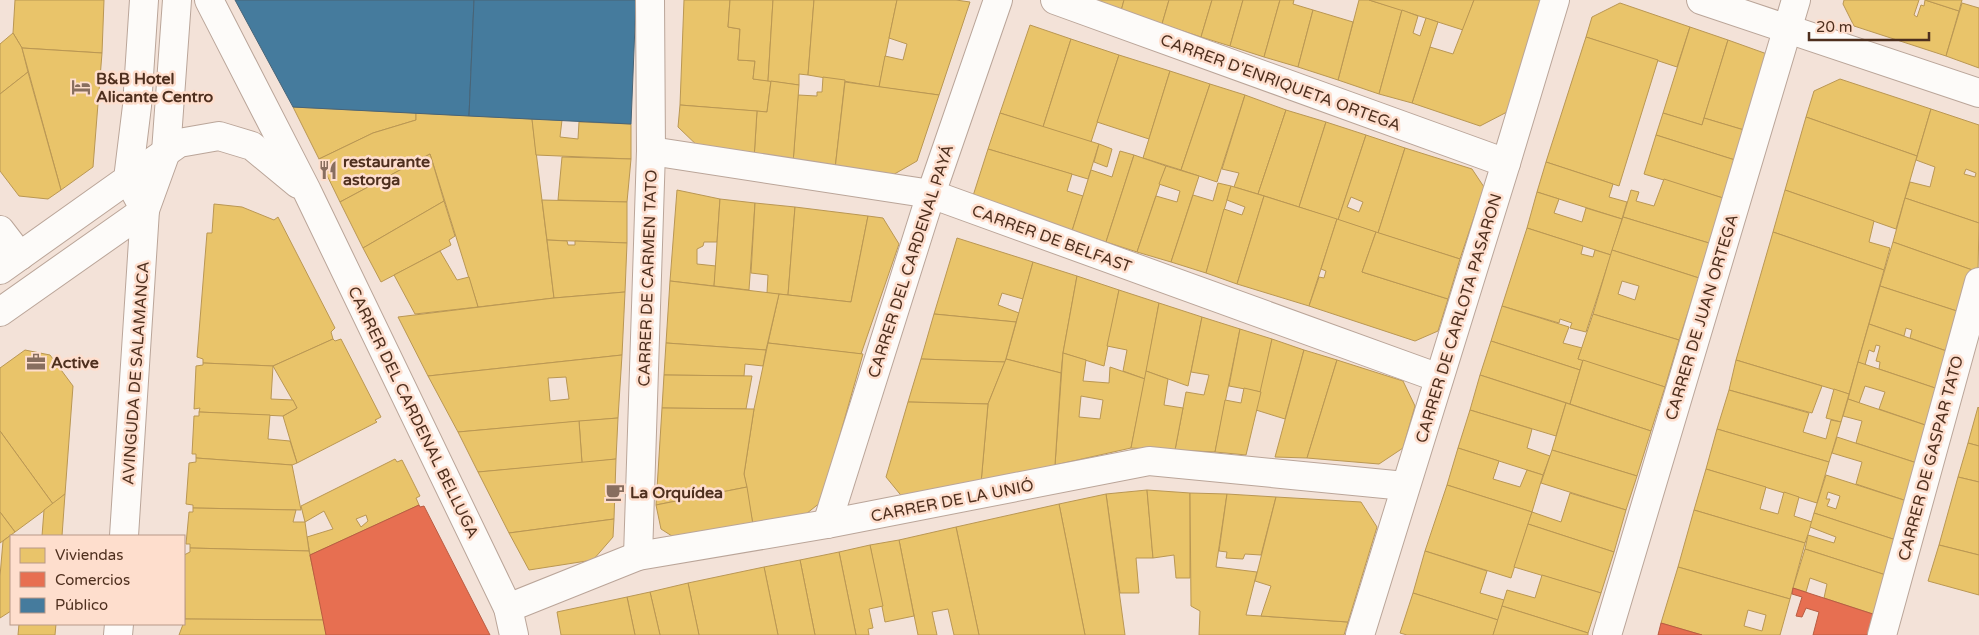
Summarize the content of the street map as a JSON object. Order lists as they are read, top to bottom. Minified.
{"streets":{"street":["CARRER D'ENRIQUETA ORTEGA","CARRER DE BELFAST","CARRER DEL CARDENAL PAYÁ","CARRER DE CARMEN TATO","CARRER DE JUAN ORTEGA","CARRER DE CARLOTA PASARON","AVINGUDA DE SALAMANCA","CARRER DEL CARDENAL BELLUGA","CARRER DE GASPAR TATO","CARRER DE LA UNIÓ"]},"crossings":[["CARRER D'ENRIQUETA ORTEGA","CARRER DE CARLOTA PASARON"],["CARRER DE BELFAST","CARRER DEL CARDENAL PAYÁ"],["CARRER DE BELFAST","CARRER DE CARMEN TATO"],["CARRER DE BELFAST","CARRER DE CARLOTA PASARON"],["CARRER DEL CARDENAL PAYÁ","CARRER DE LA UNIÓ"],["CARRER DE CARMEN TATO","CARRER DE LA UNIÓ"],["CARRER DE CARLOTA PASARON","CARRER DE LA UNIÓ"],["AVINGUDA DE SALAMANCA","CARRER DEL CARDENAL BELLUGA"],["CARRER DEL CARDENAL BELLUGA","CARRER DE LA UNIÓ"]],"places":{"hotel":["B&B Hotel Alicante Centro"],"restaurant":["restaurante astorga"],"office":["Active"],"cafe":["La Orquídea"]},"legend":["Viviendas","Comercios","Público"],"scale_bar":"20 m"}
